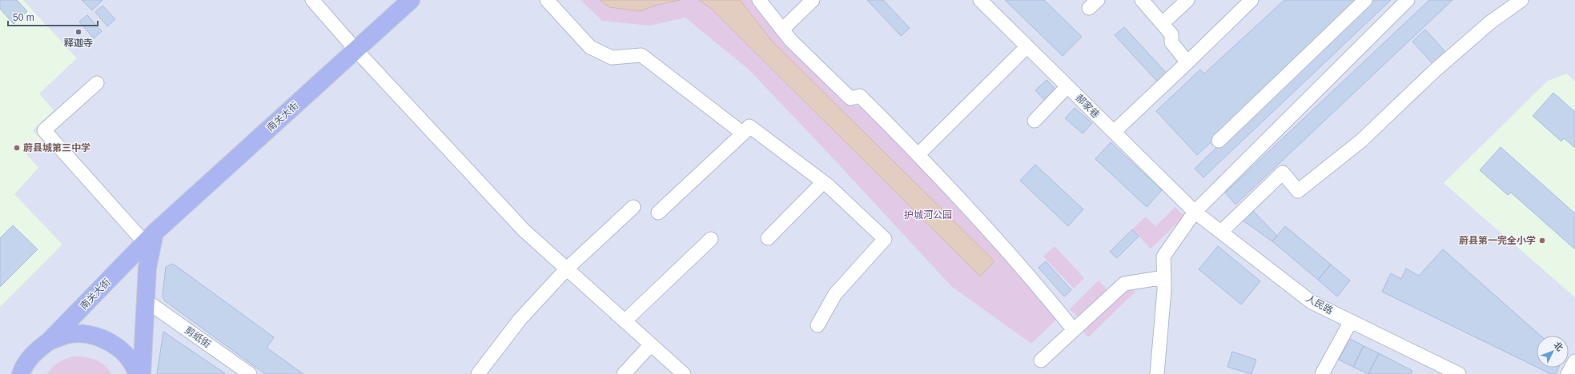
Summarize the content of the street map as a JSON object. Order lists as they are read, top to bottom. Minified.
{"streets":{"main road":["南关大街"],"street":["郝家巷","人民路","剪纸街"]},"crossings":[["郝家巷","人民路"]],"parks":["护城河公园"],"places":["释迦寺","蔚县城第三中学","蔚县第一完全小学"],"scale_bar":"50 m","north":"top right"}
